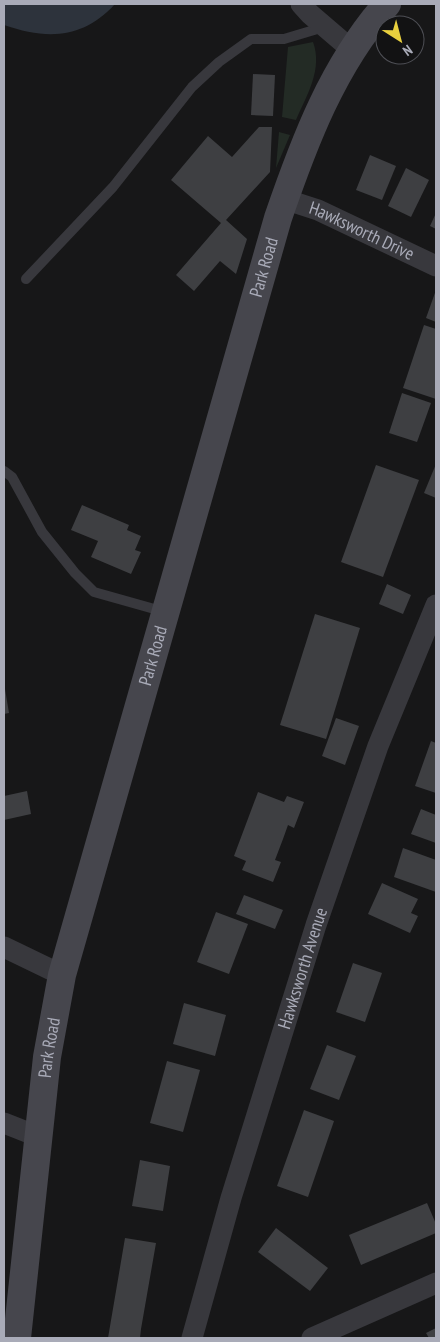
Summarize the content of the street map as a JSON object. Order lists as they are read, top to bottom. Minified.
{"streets":{"main road":["Park Road"],"street":["Hawksworth Drive","Hawksworth Avenue"]},"crossings":[["Hawksworth Drive","Park Road"]],"north":"bottom right"}
